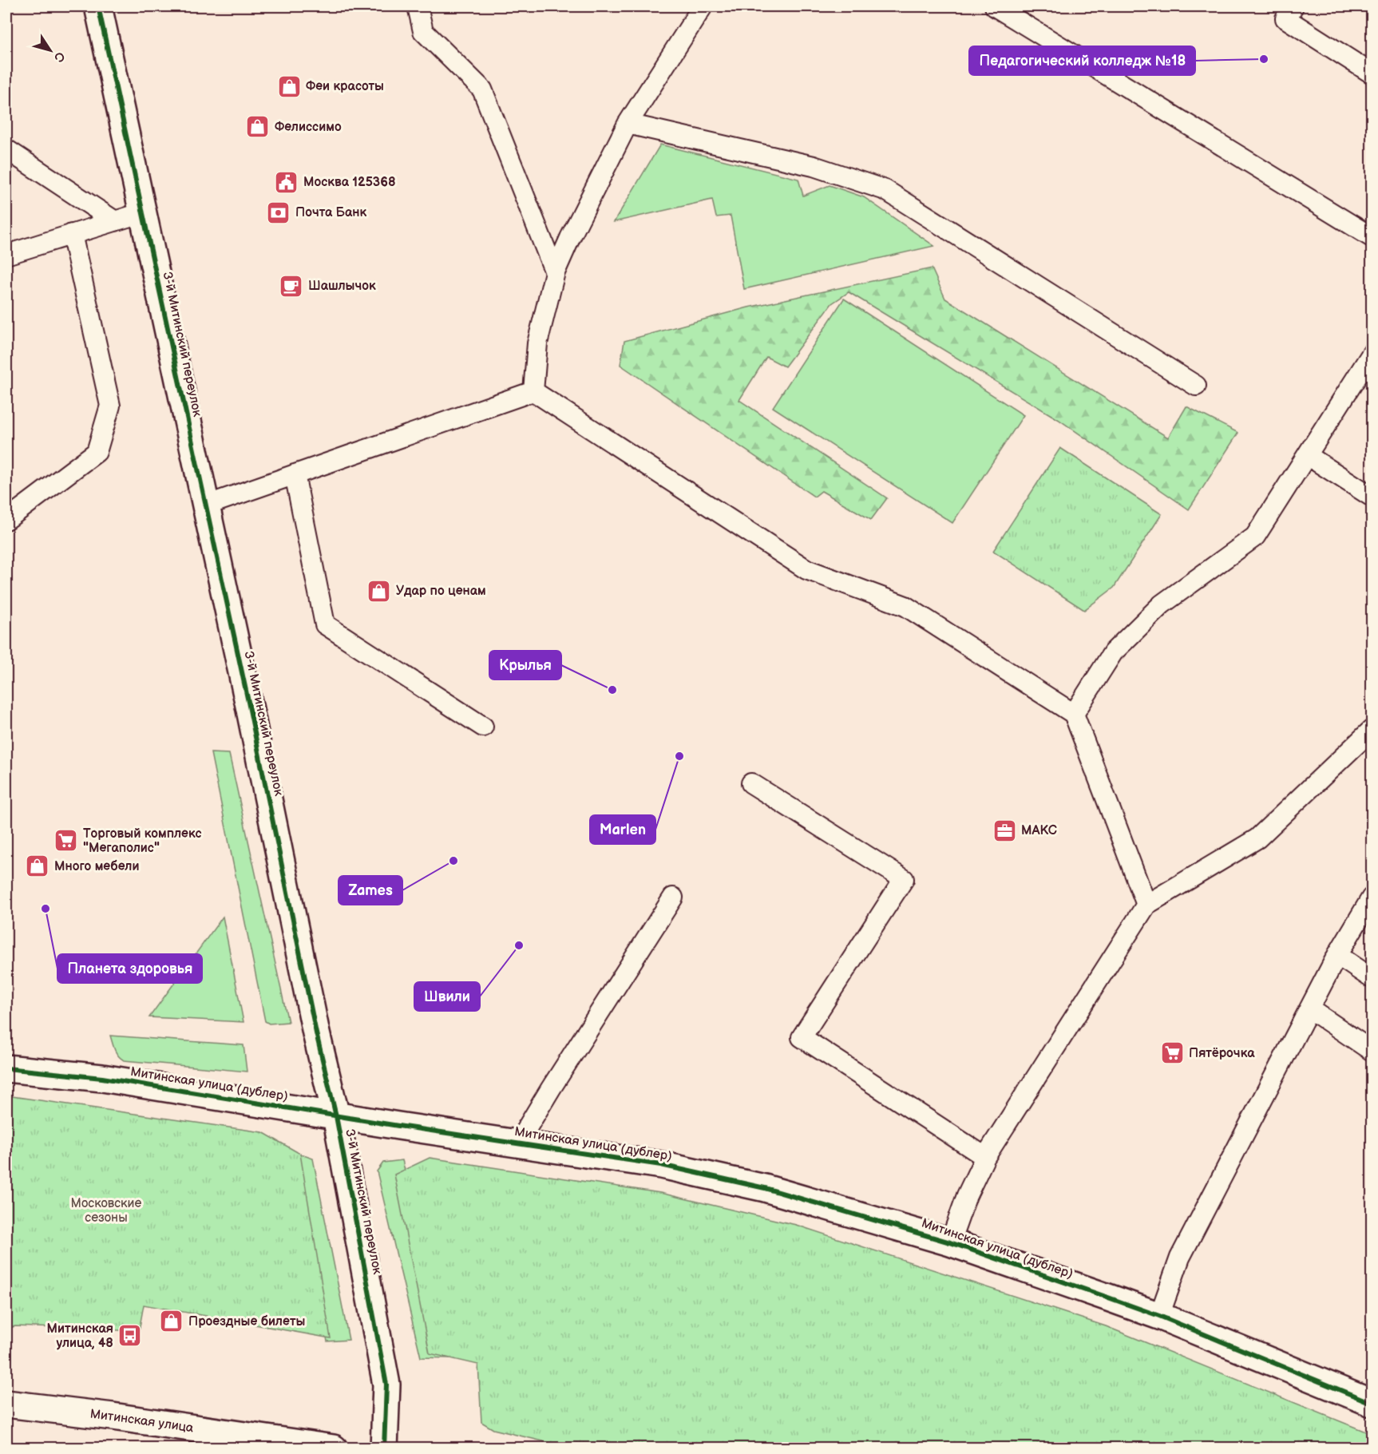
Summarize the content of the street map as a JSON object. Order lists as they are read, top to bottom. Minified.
{"streets":{"street":["3-й Митинский переулок","Митинская улица (дублер)","Митинская улица"]},"crossings":[["3-й Митинский переулок","Митинская улица (дублер)"]],"parks":["Московские сезоны"],"places":{"other":["Педагогический колледж №18","Крылья","Marlen","Zames","Планета здоровья","Швили"],"shop":["Феи красоты","Фелиссимо","Удар по ценам","Много мебели","Проездные билеты"],"public building":["Москва 125368"],"bank":["Почта Банк"],"cafe":["Шашлычок"],"office":["МАКС"],"supermarket":["Торговый комплекс \"Мегаполис\"","Пятёрочка"],"bus stop":["Митинская улица, 48"]},"north":"bottom right"}
